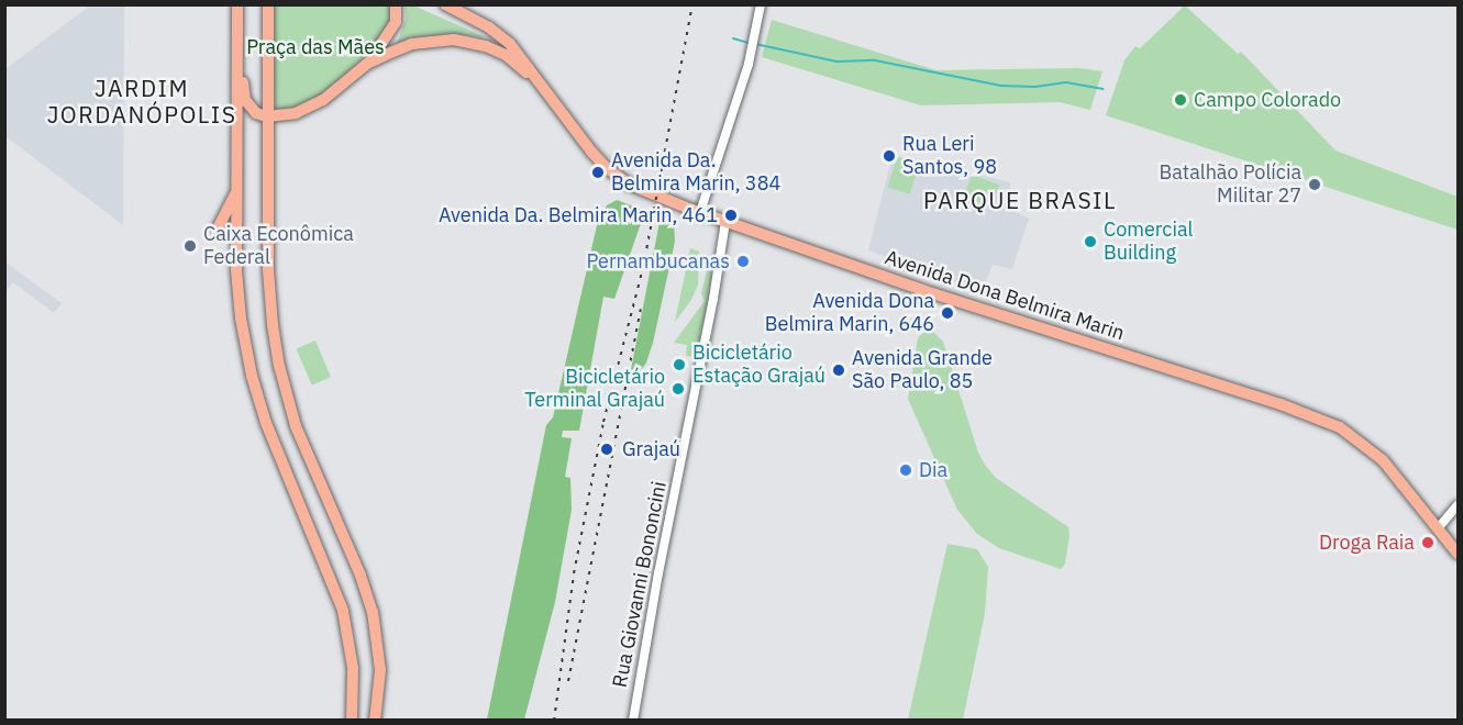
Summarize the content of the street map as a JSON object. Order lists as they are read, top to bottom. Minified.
{"streets":{"main road":["Avenida Dona Belmira Marin"],"street":["Rua Giovanni Bononcini"]},"crossings":[["Avenida Dona Belmira Marin","Rua Giovanni Bononcini"]],"districts":["JARDIM JORDANÓPOLIS","PARQUE BRASIL"],"parks":["Praça das Mães"],"places":["Campo Colorado","Rua Leri Santos, 98","Avenida Da. Belmira Marin, 384","Batalhão Polícia Militar 27","Avenida Da. Belmira Marin, 461","Comercial Building","Caixa Econômica Federal","Pernambucanas","Avenida Dona Belmira Marin, 646","Bicicletário Estação Grajaú","Avenida Grande São Paulo, 85","Bicicletário Terminal Grajaú","Grajaú","Dia","Droga Raia"]}
